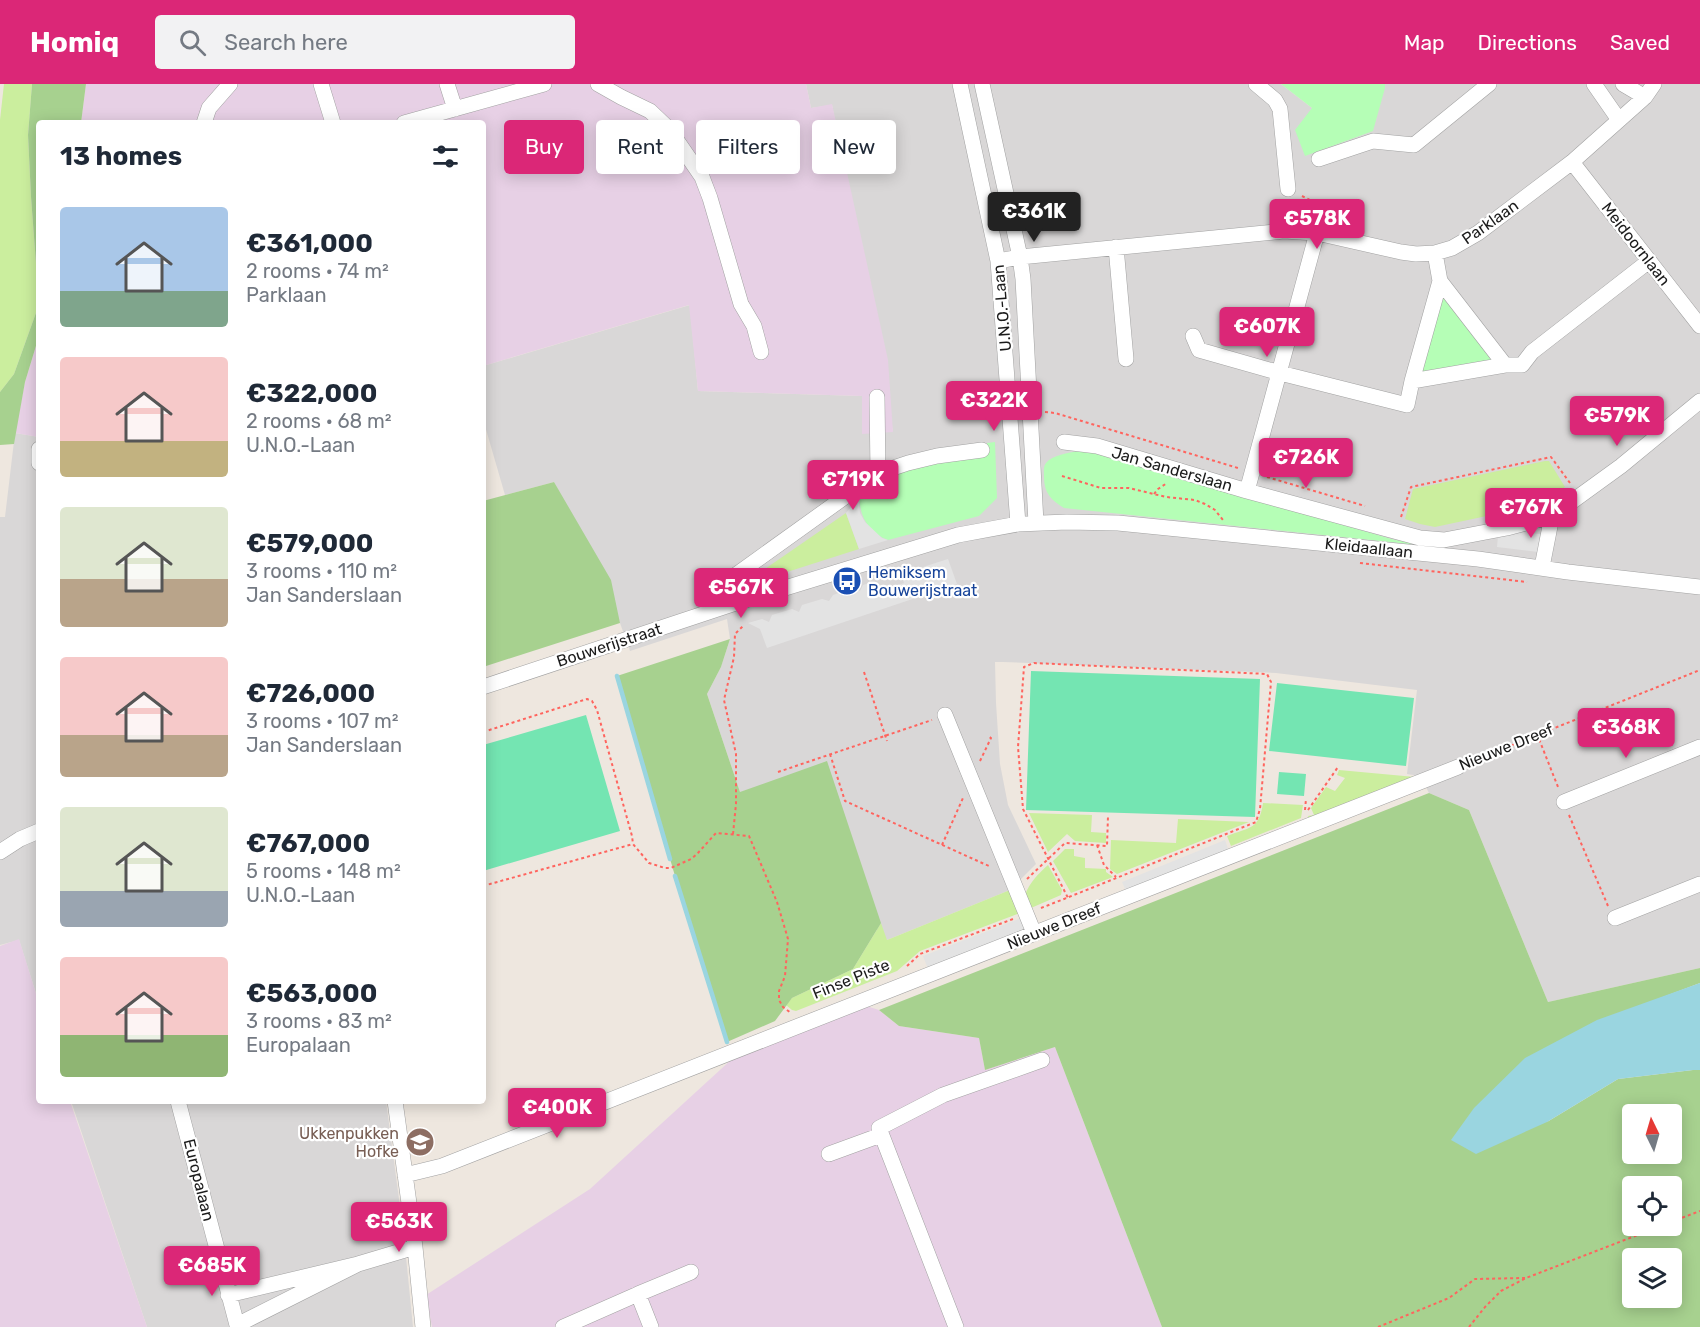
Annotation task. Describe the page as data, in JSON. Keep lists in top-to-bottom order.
{
  "streets": {
    "street": [
      "Parklaan",
      "Meidoornlaan",
      "U.N.O.-Laan",
      "Jan Sanderslaan",
      "Kleidaallaan",
      "Bouwerijstraat",
      "Nieuwe Dreef",
      "Europalaan"
    ],
    "path": ["Finse Piste"]
  },
  "crossings": [
    ["Parklaan", "Meidoornlaan"],
    ["Parklaan", "U.N.O.-Laan"],
    ["U.N.O.-Laan", "Kleidaallaan"],
    ["U.N.O.-Laan", "Bouwerijstraat"],
    ["Kleidaallaan", "Bouwerijstraat"]
  ],
  "places": {
    "bus stop": ["Hemiksem Bouwerijstraat"],
    "school or university": ["Ukkenpukken Hofke"]
  },
  "north": "top",
  "page": {
    "header": "Homiq",
    "search": "Search here",
    "nav": ["Map", "Directions", "Saved"],
    "chip": [
      "Buy",
      "Rent",
      "Filters",
      "New"
    ],
    "heading": "13 homes",
    "price": [
      "€361K",
      "€578K",
      "€607K",
      "€322K",
      "€579K",
      "€726K",
      "€719K",
      "€767K",
      "€567K",
      "€368K",
      "€400K",
      "€563K",
      "€685K"
    ],
    "list": [
      {
        "name": "€361,000",
        "note": "2 rooms · 74 m² · Parklaan"
      },
      {
        "name": "€322,000",
        "note": "2 rooms · 68 m² · U.N.O.-Laan"
      },
      {
        "name": "€579,000",
        "note": "3 rooms · 110 m² · Jan Sanderslaan"
      },
      {
        "name": "€726,000",
        "note": "3 rooms · 107 m² · Jan Sanderslaan"
      },
      {
        "name": "€767,000",
        "note": "5 rooms · 148 m² · U.N.O.-Laan"
      },
      {
        "name": "€563,000",
        "note": "3 rooms · 83 m² · Europalaan"
      }
    ]
  }
}
